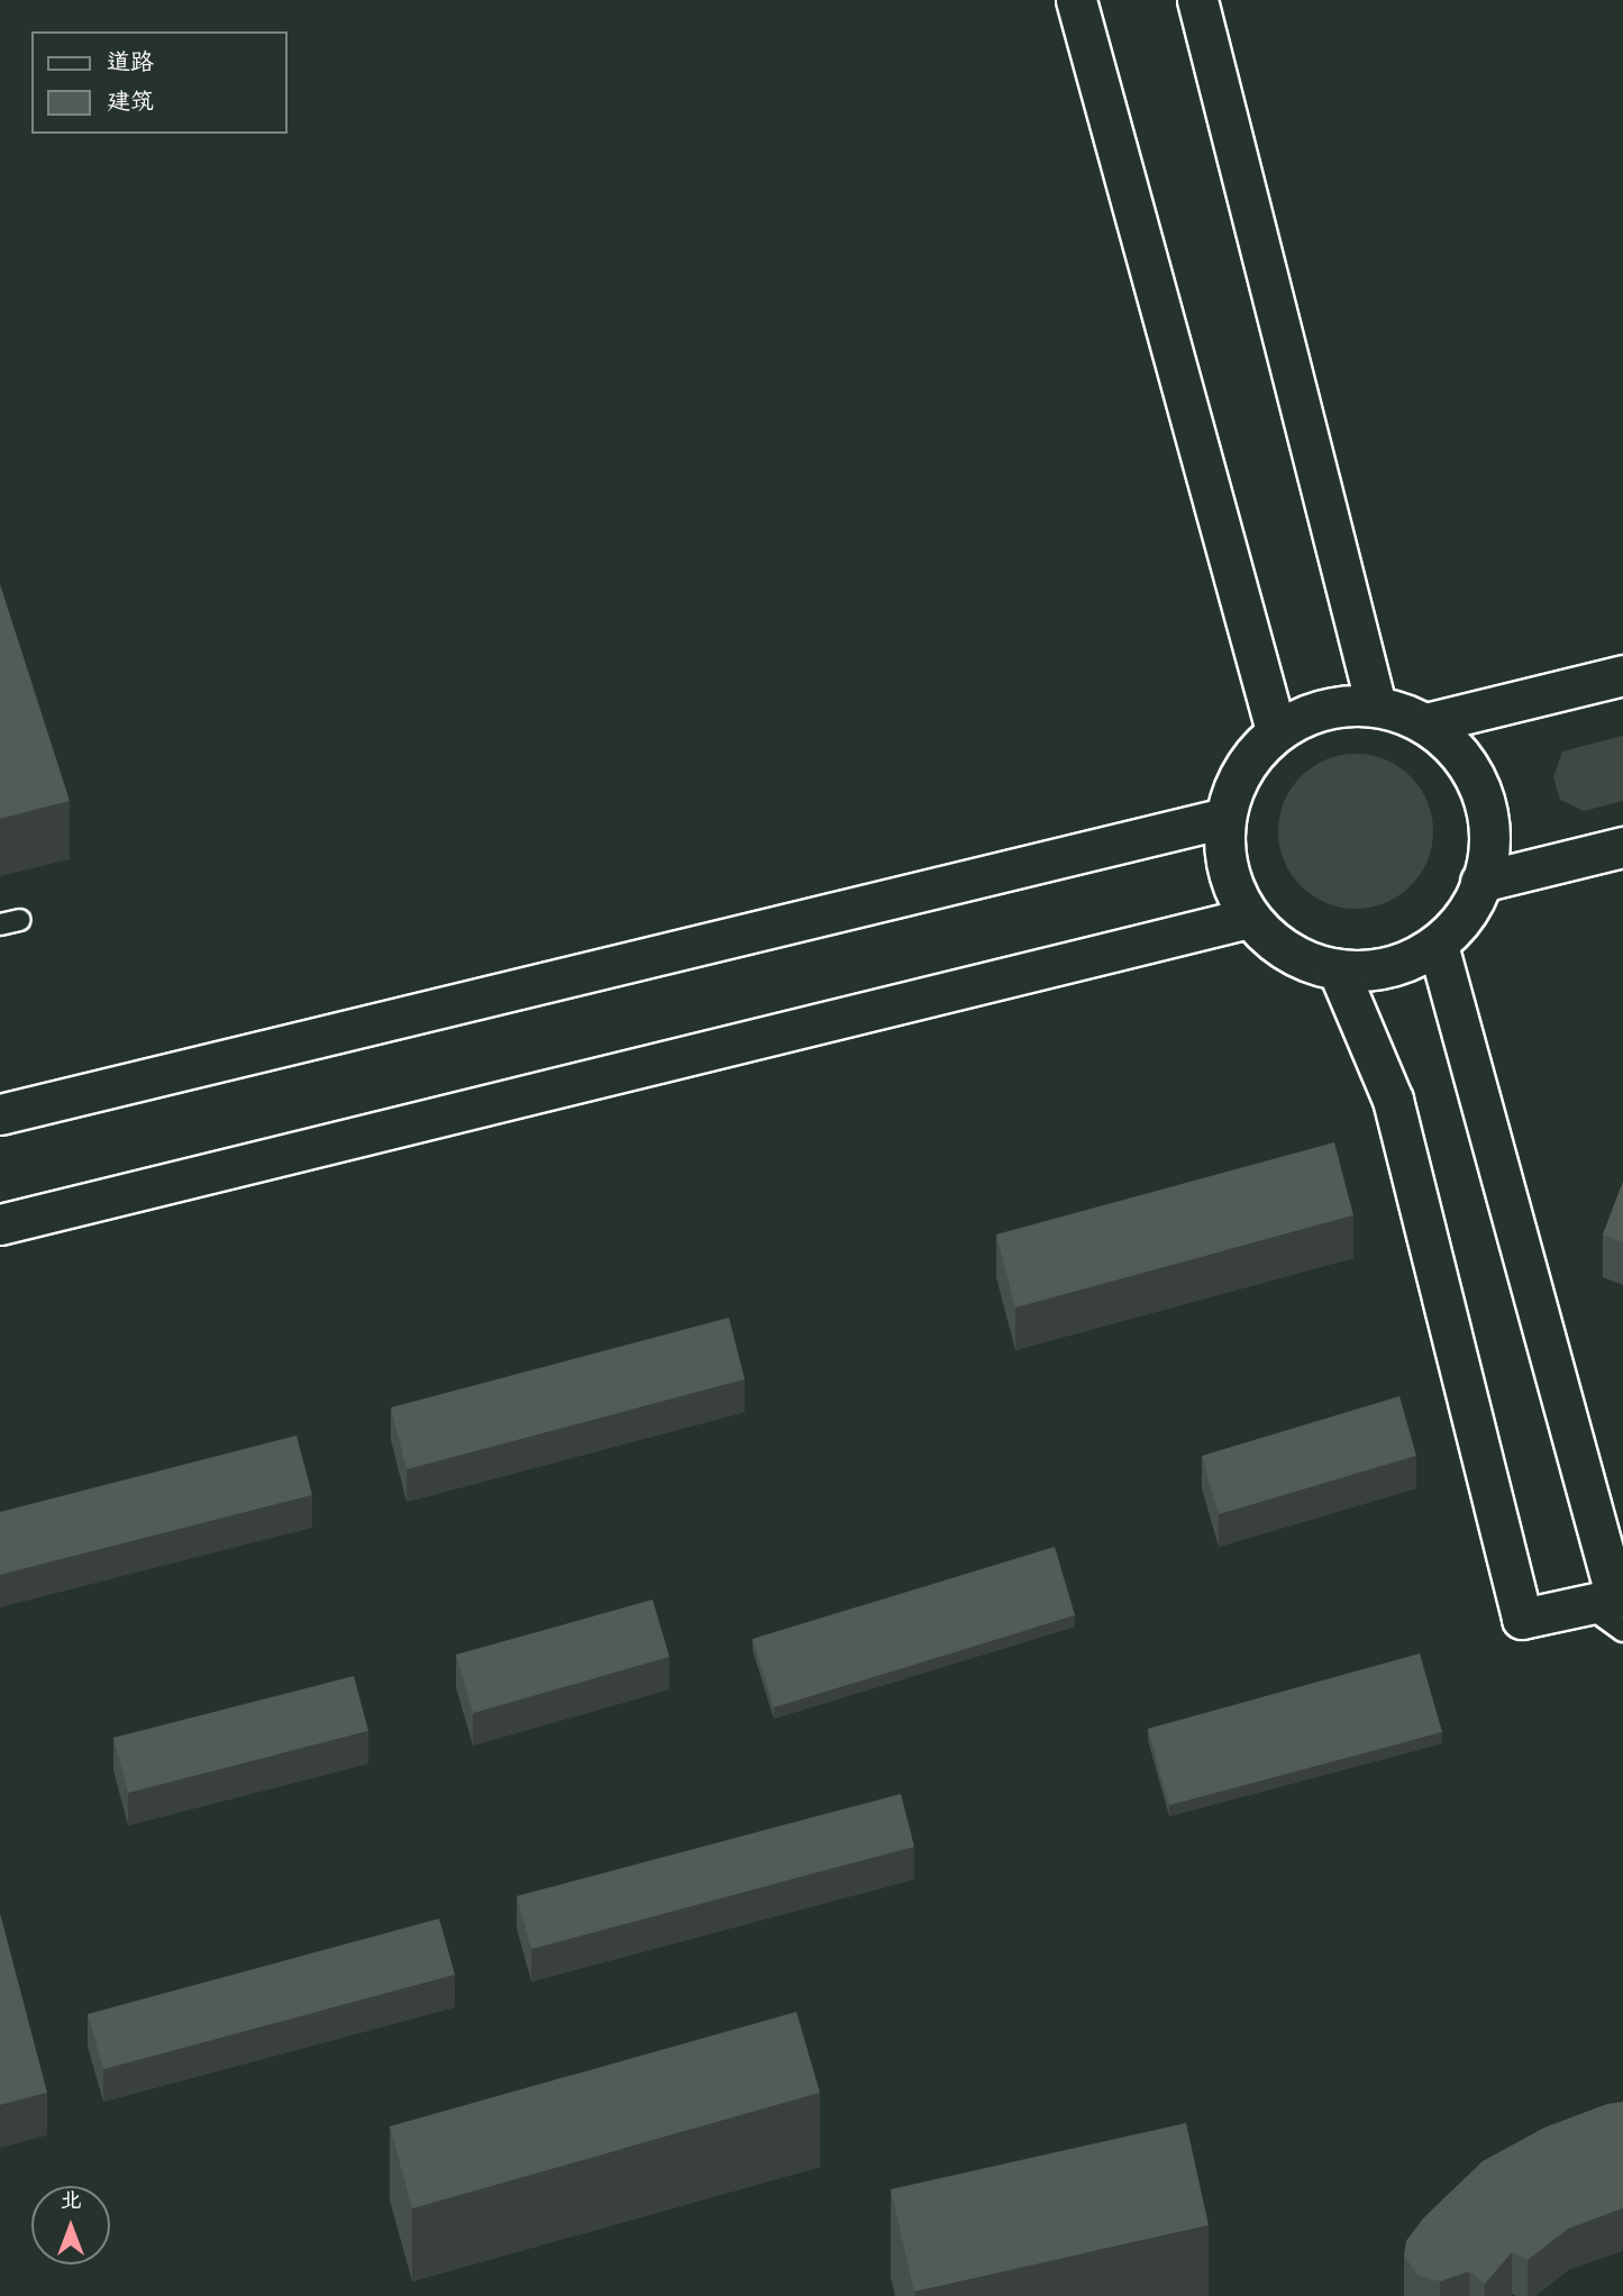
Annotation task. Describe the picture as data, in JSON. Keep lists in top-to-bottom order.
{
  "legend": ["道路", "建筑"],
  "north": "top"
}
